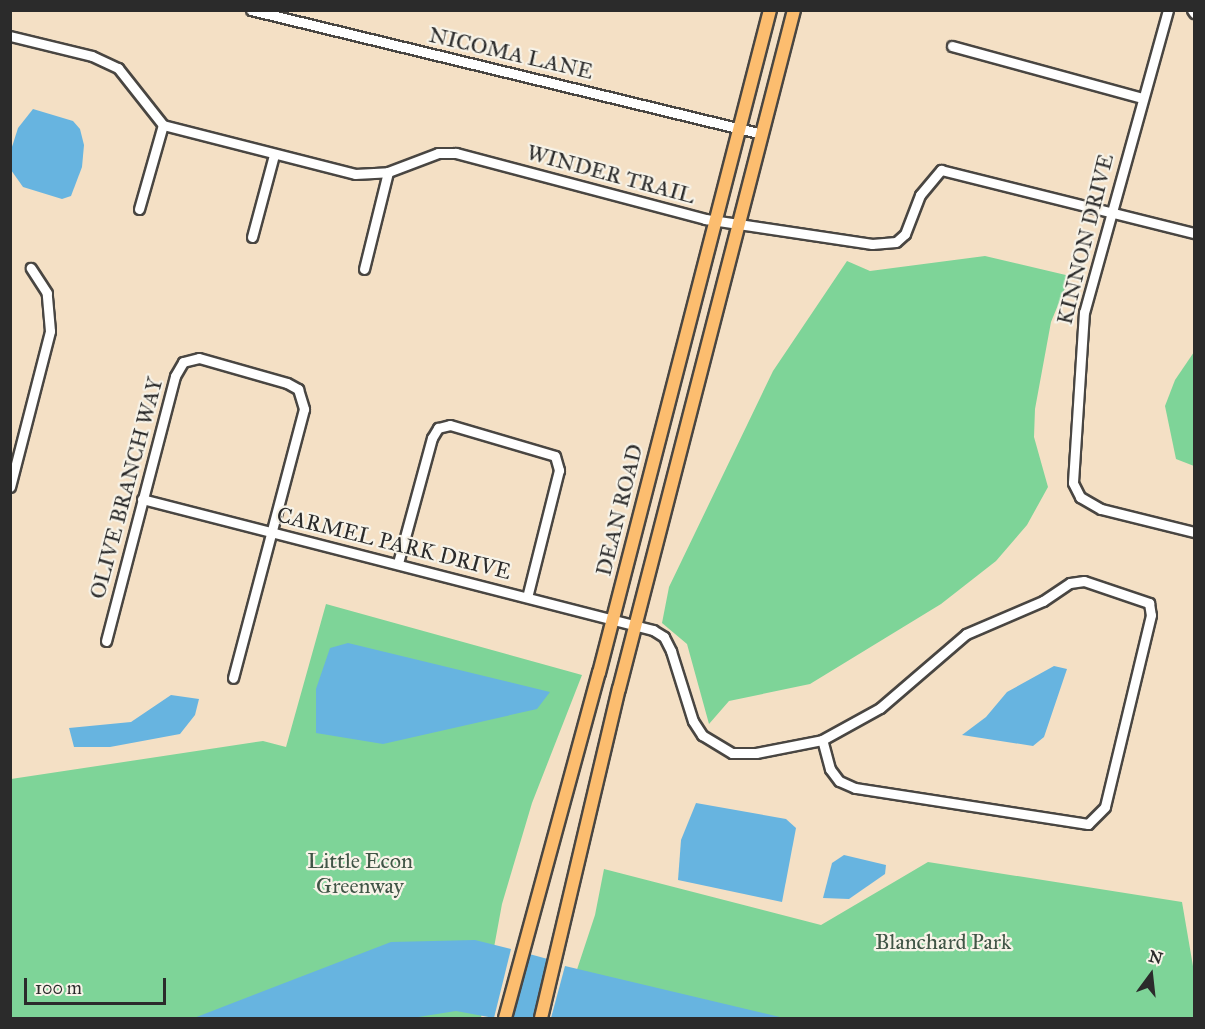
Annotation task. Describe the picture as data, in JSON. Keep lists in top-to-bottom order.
{
  "streets": {
    "main road": ["DEAN ROAD"],
    "street": [
      "NICOMA LANE",
      "WINDER TRAIL",
      "KINNON DRIVE",
      "OLIVE BRANCH WAY",
      "CARMEL PARK DRIVE"
    ]
  },
  "crossings": [
    ["NICOMA LANE", "DEAN ROAD"],
    ["WINDER TRAIL", "KINNON DRIVE"],
    ["WINDER TRAIL", "DEAN ROAD"],
    ["OLIVE BRANCH WAY", "CARMEL PARK DRIVE"],
    ["DEAN ROAD", "CARMEL PARK DRIVE"]
  ],
  "parks": ["Little Econ Greenway", "Blanchard Park"],
  "scale_bar": "100 m",
  "north": "top"
}
